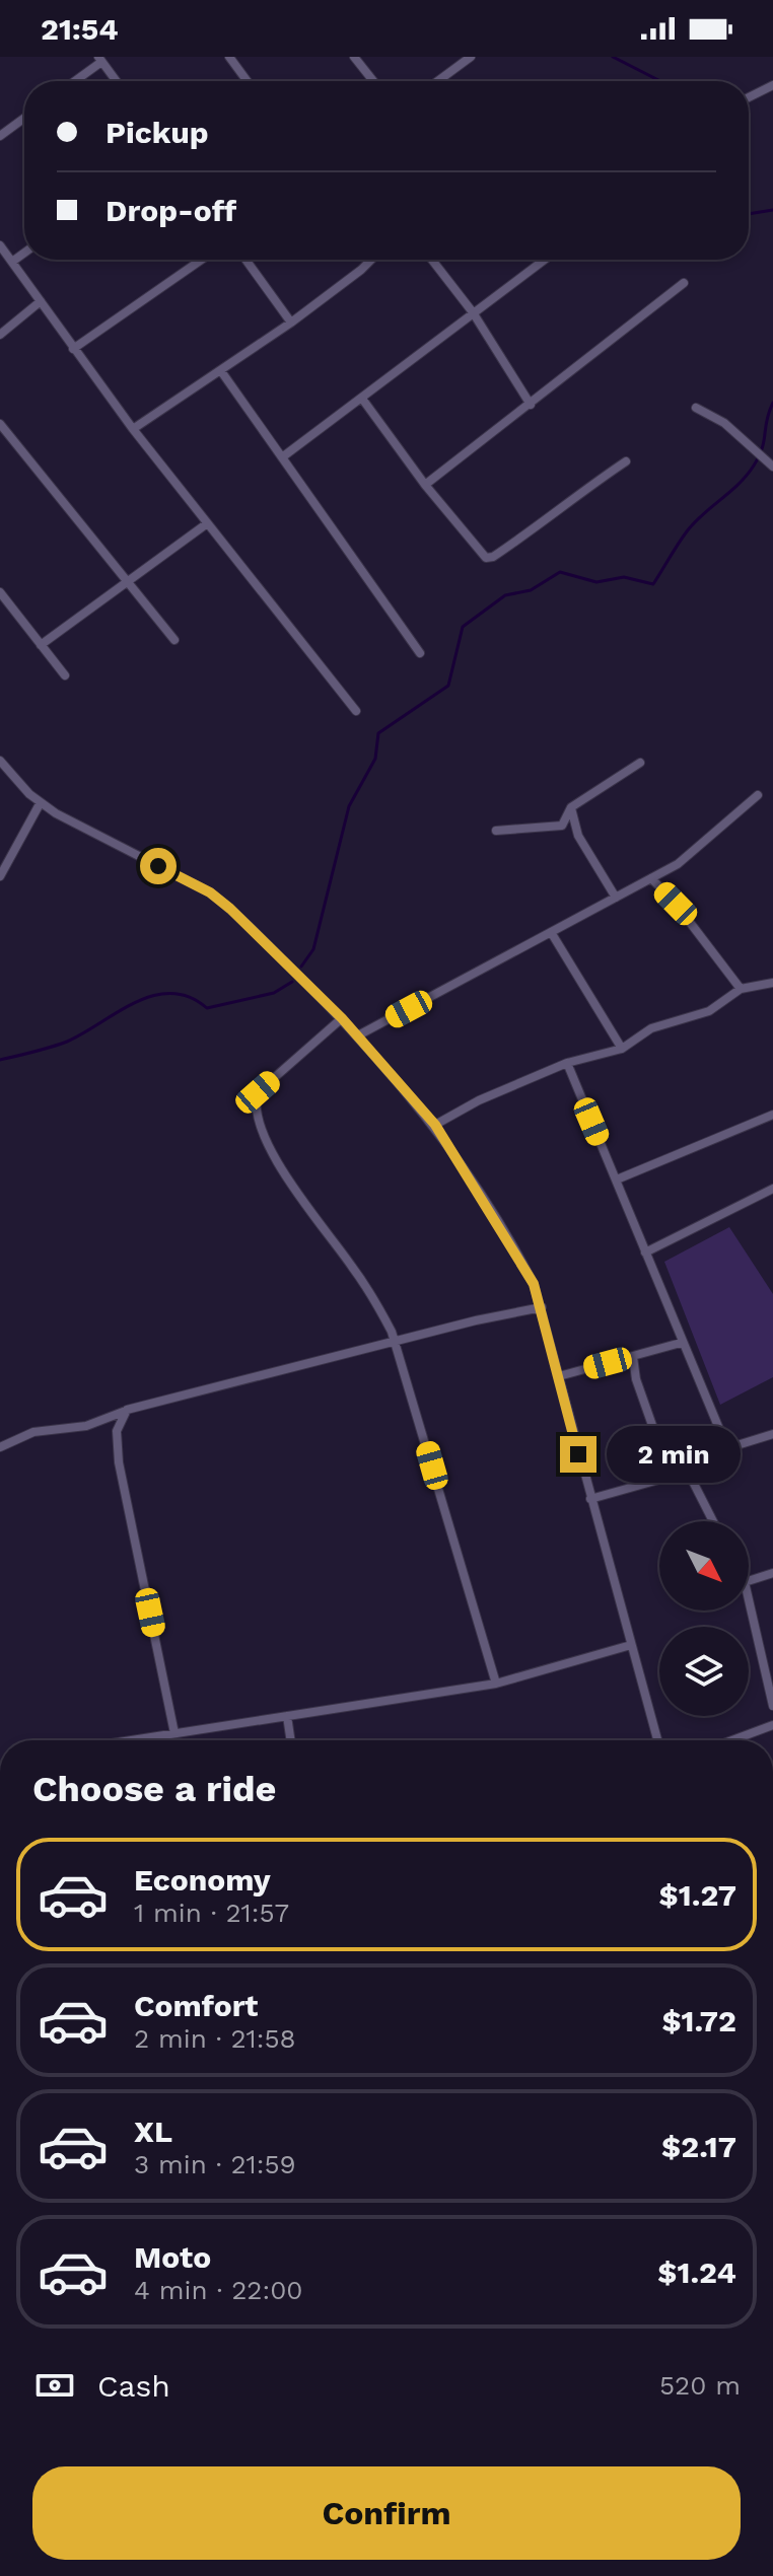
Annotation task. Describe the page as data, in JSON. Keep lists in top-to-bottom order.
{
  "north": "bottom right",
  "page": {
    "status": "21:54",
    "banner": ["Pickup", "Drop-off"],
    "bubble": "2 min",
    "heading": "Choose a ride",
    "list": [
      {
        "name": "Economy",
        "note": "1 min · 21:57",
        "value": "$1.27"
      },
      {
        "name": "Comfort",
        "note": "2 min · 21:58",
        "value": "$1.72"
      },
      {
        "name": "XL",
        "note": "3 min · 21:59",
        "value": "$2.17"
      },
      {
        "name": "Moto",
        "note": "4 min · 22:00",
        "value": "$1.24"
      }
    ],
    "pay": ["Cash", "520 m"],
    "buttons": "Confirm"
  }
}
